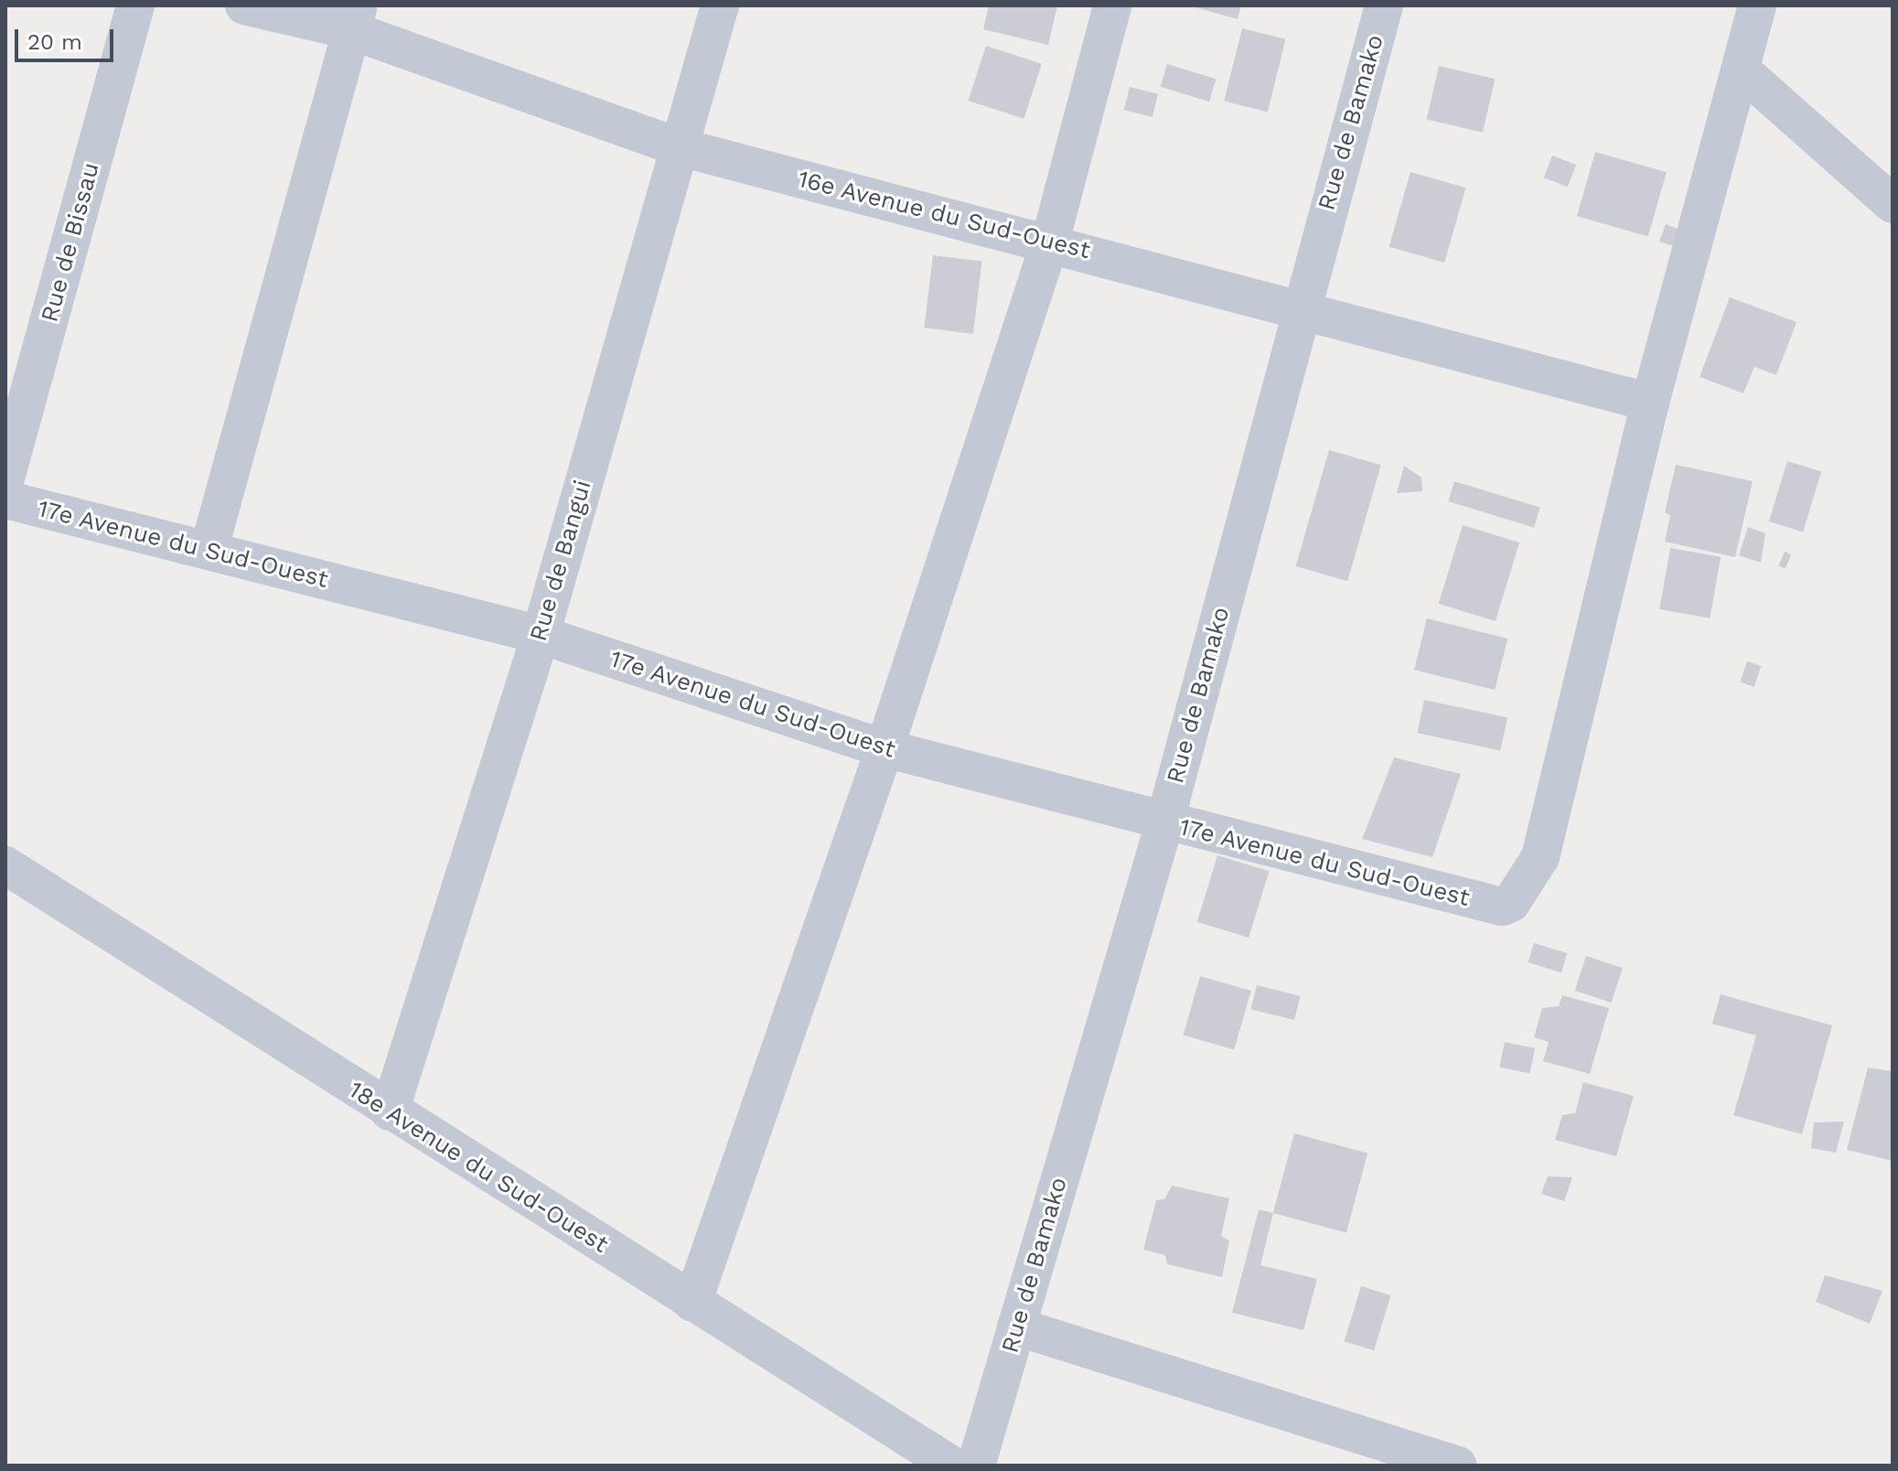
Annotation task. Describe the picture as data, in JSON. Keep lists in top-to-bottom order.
{
  "streets": {
    "street": [
      "Rue de Bamako",
      "16e Avenue du Sud-Ouest",
      "Rue de Bissau",
      "17e Avenue du Sud-Ouest",
      "Rue de Bangui",
      "18e Avenue du Sud-Ouest"
    ]
  },
  "crossings": [
    ["Rue de Bamako", "16e Avenue du Sud-Ouest"],
    ["Rue de Bamako", "17e Avenue du Sud-Ouest"],
    ["16e Avenue du Sud-Ouest", "17e Avenue du Sud-Ouest"],
    ["16e Avenue du Sud-Ouest", "Rue de Bangui"],
    ["17e Avenue du Sud-Ouest", "Rue de Bangui"],
    ["Rue de Bangui", "18e Avenue du Sud-Ouest"]
  ],
  "scale_bar": "20 m"
}
